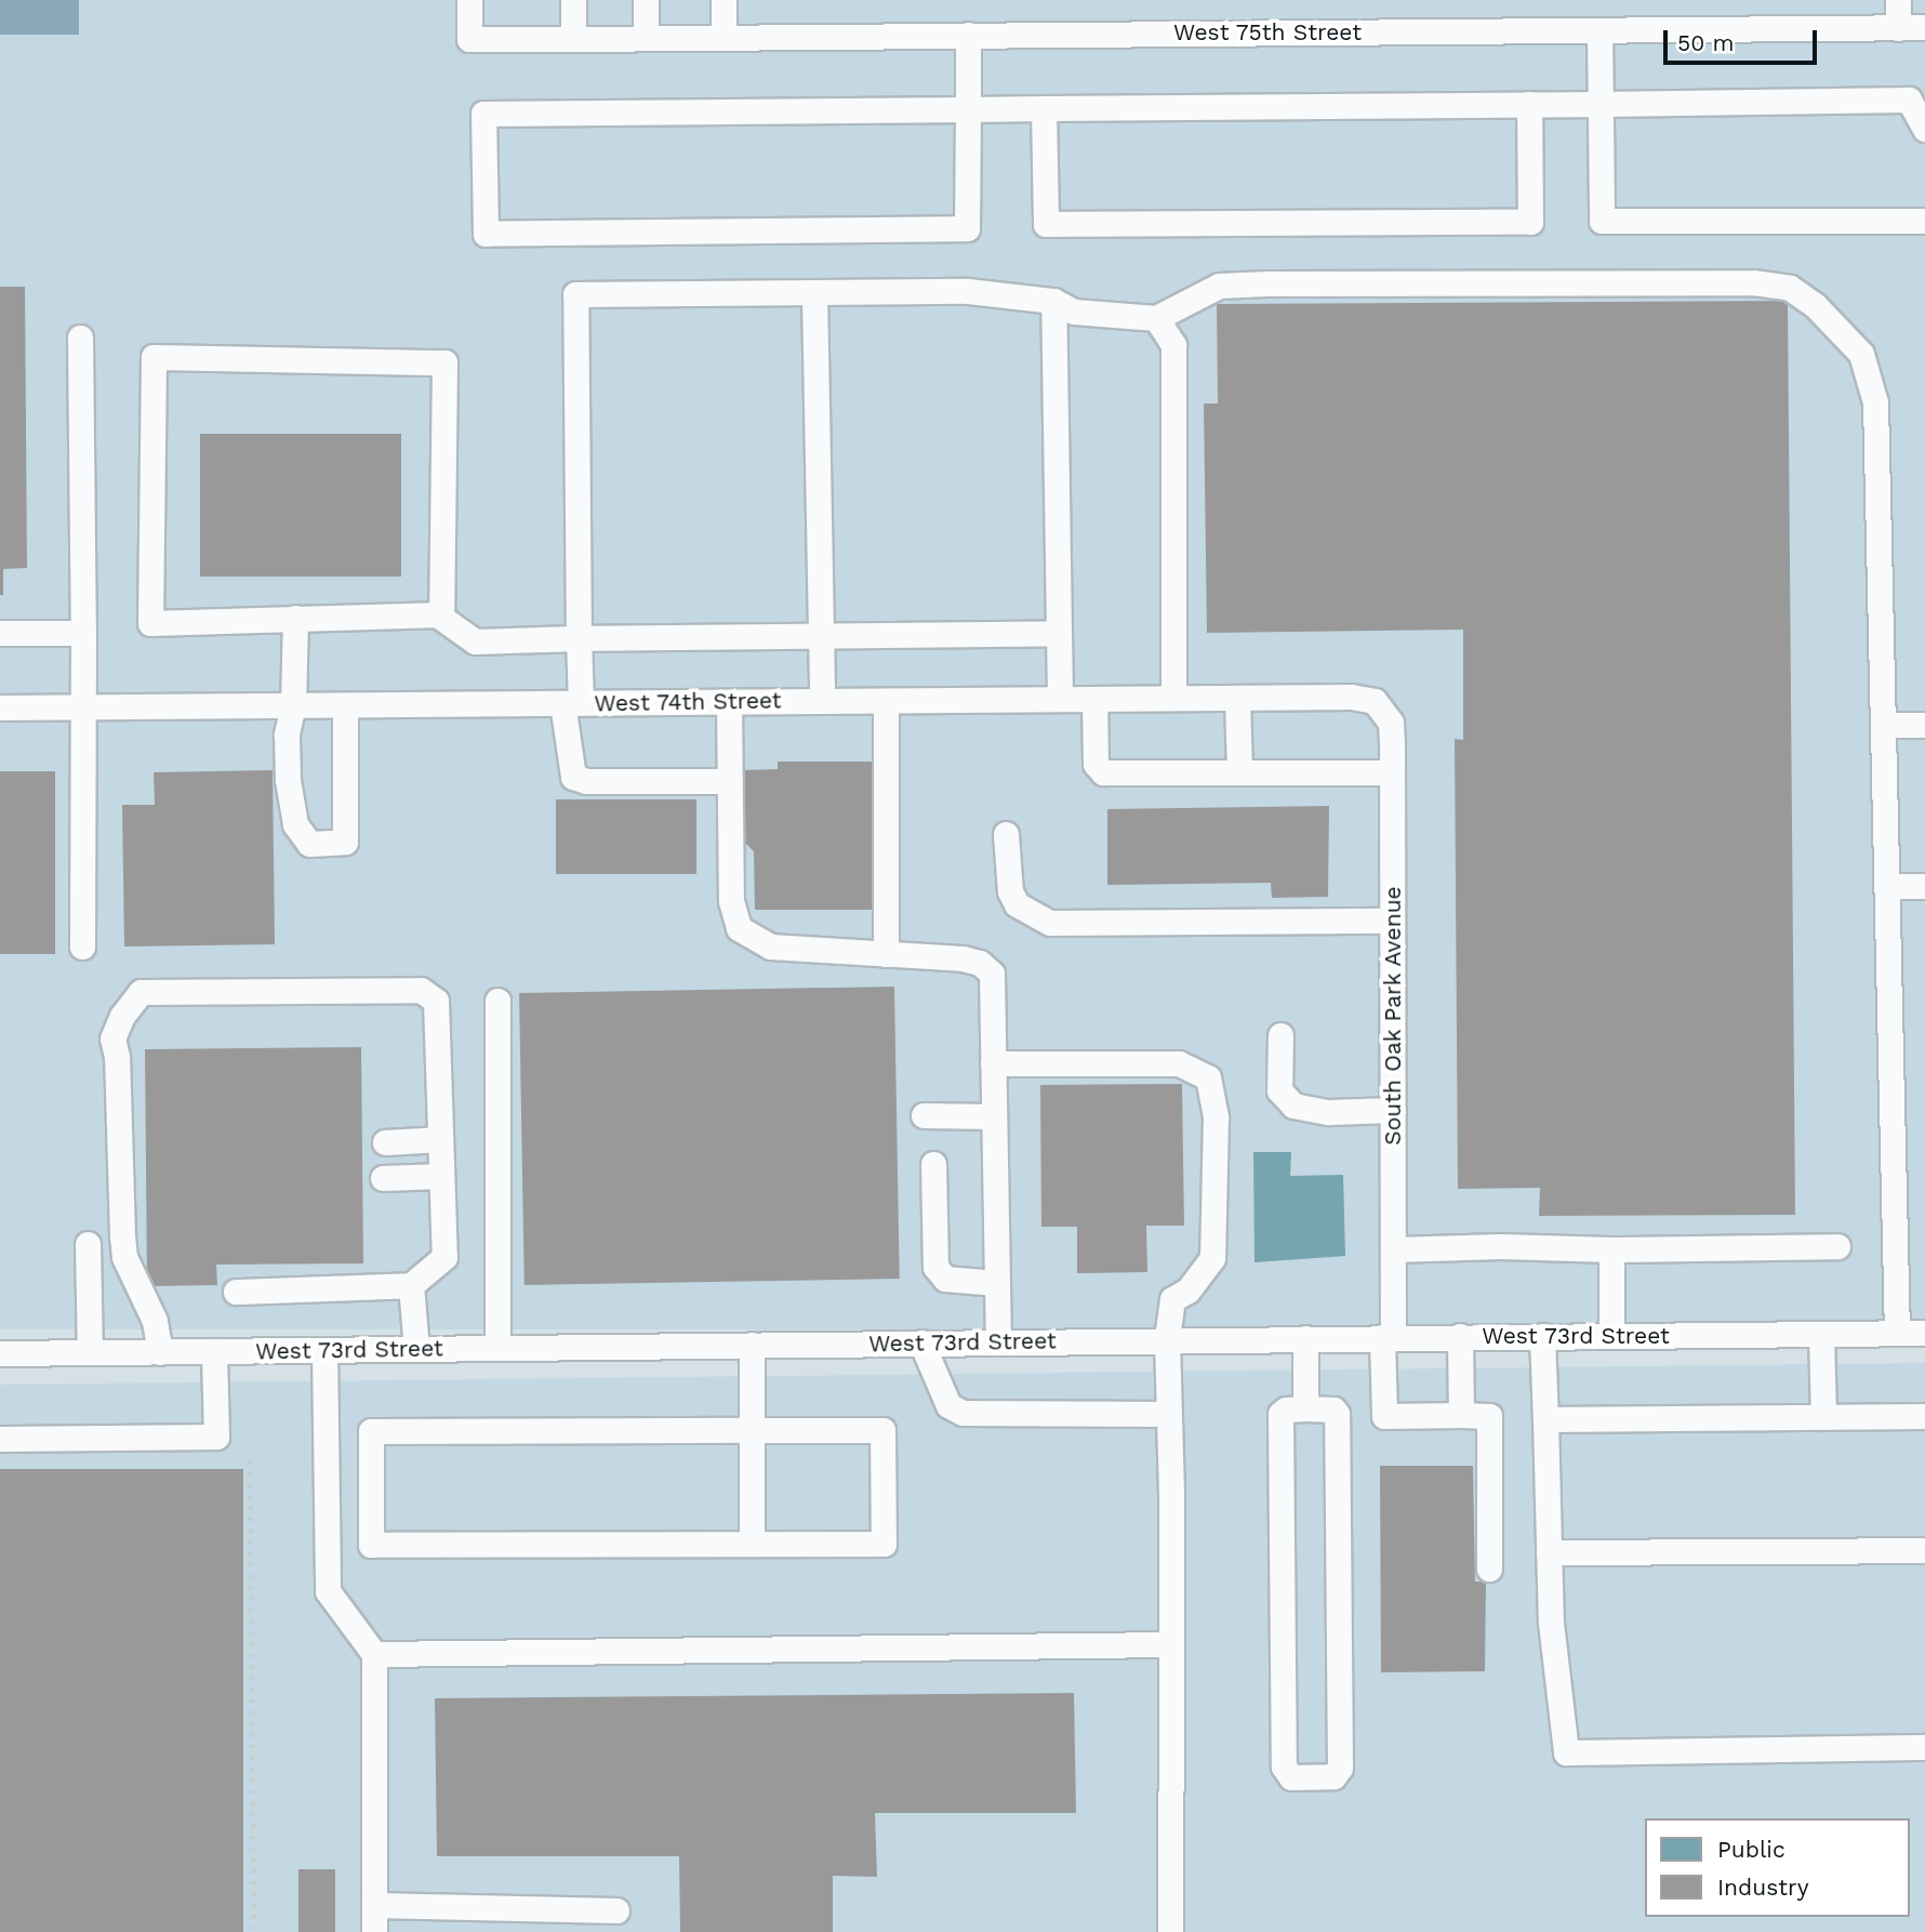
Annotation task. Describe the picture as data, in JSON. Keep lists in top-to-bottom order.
{
  "streets": {
    "street": [
      "West 75th Street",
      "West 74th Street",
      "South Oak Park Avenue",
      "West 73rd Street"
    ]
  },
  "crossings": [
    ["West 74th Street", "South Oak Park Avenue"],
    ["South Oak Park Avenue", "West 73rd Street"]
  ],
  "legend": ["Public", "Industry"],
  "scale_bar": "50 m"
}
